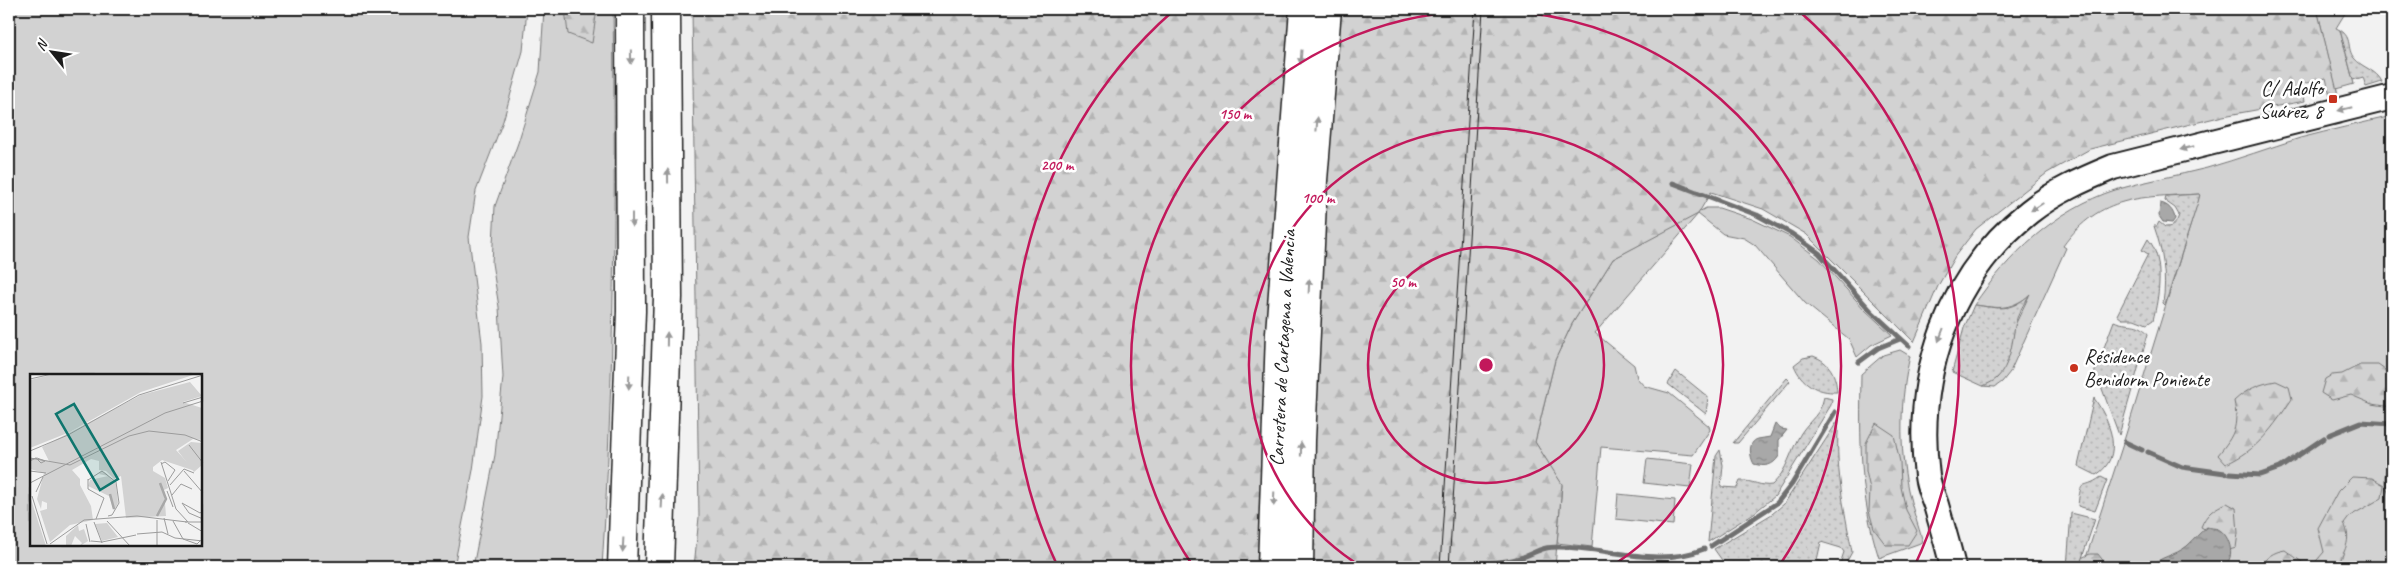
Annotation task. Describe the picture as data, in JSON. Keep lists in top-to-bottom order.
{
  "streets": {
    "highway": ["Carretera de Cartagena a Valencia"]
  },
  "places": {
    "transit": ["C/ Adolfo Suárez, 8"],
    "other": ["Résidence Benidorm Poniente"]
  },
  "north": "top left",
  "rings": [
    "150 m",
    "200 m",
    "100 m",
    "50 m"
  ]
}
